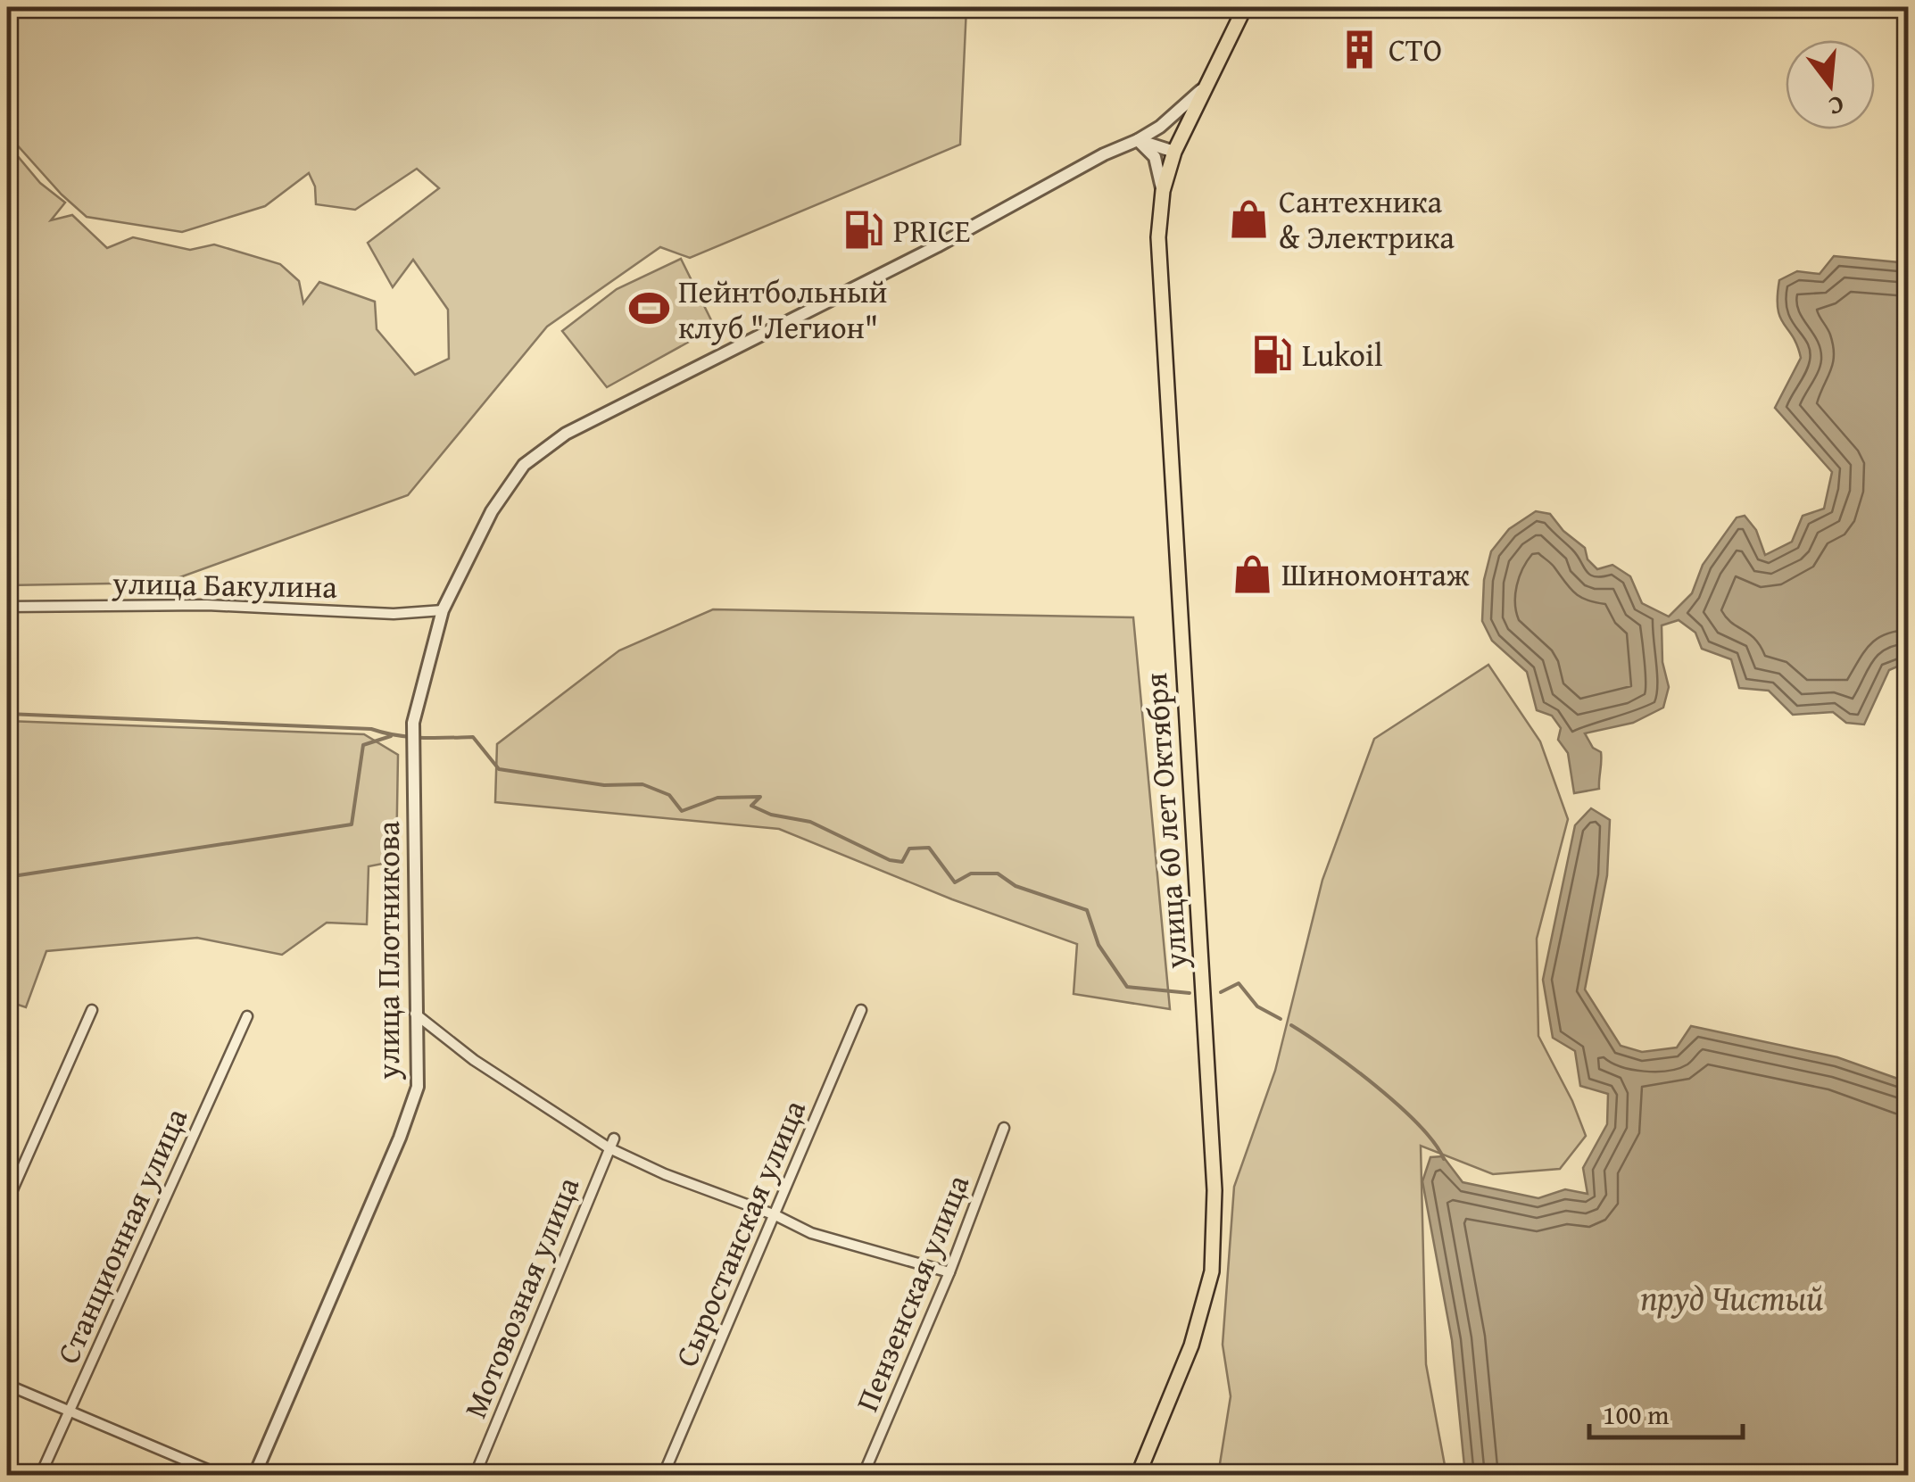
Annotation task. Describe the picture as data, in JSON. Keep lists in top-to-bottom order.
{
  "streets": {
    "main road": ["улица 60 лет Октября"],
    "street": [
      "улица Бакулина",
      "улица Плотникова",
      "Сыростанская улица",
      "Станционная улица",
      "Пензенская улица",
      "Мотовозная улица"
    ]
  },
  "crossings": [
    ["улица Бакулина", "улица Плотникова"]
  ],
  "water": ["пруд Чистый"],
  "places": {
    "building": ["СТО"],
    "shop": ["Сантехника & Электрика", "Шиномонтаж"],
    "fuel station": ["PRICE", "Lukoil"],
    "sports": ["Пейнтбольный клуб \"Легион\""]
  },
  "scale_bar": "100 m",
  "north": "bottom"
}
